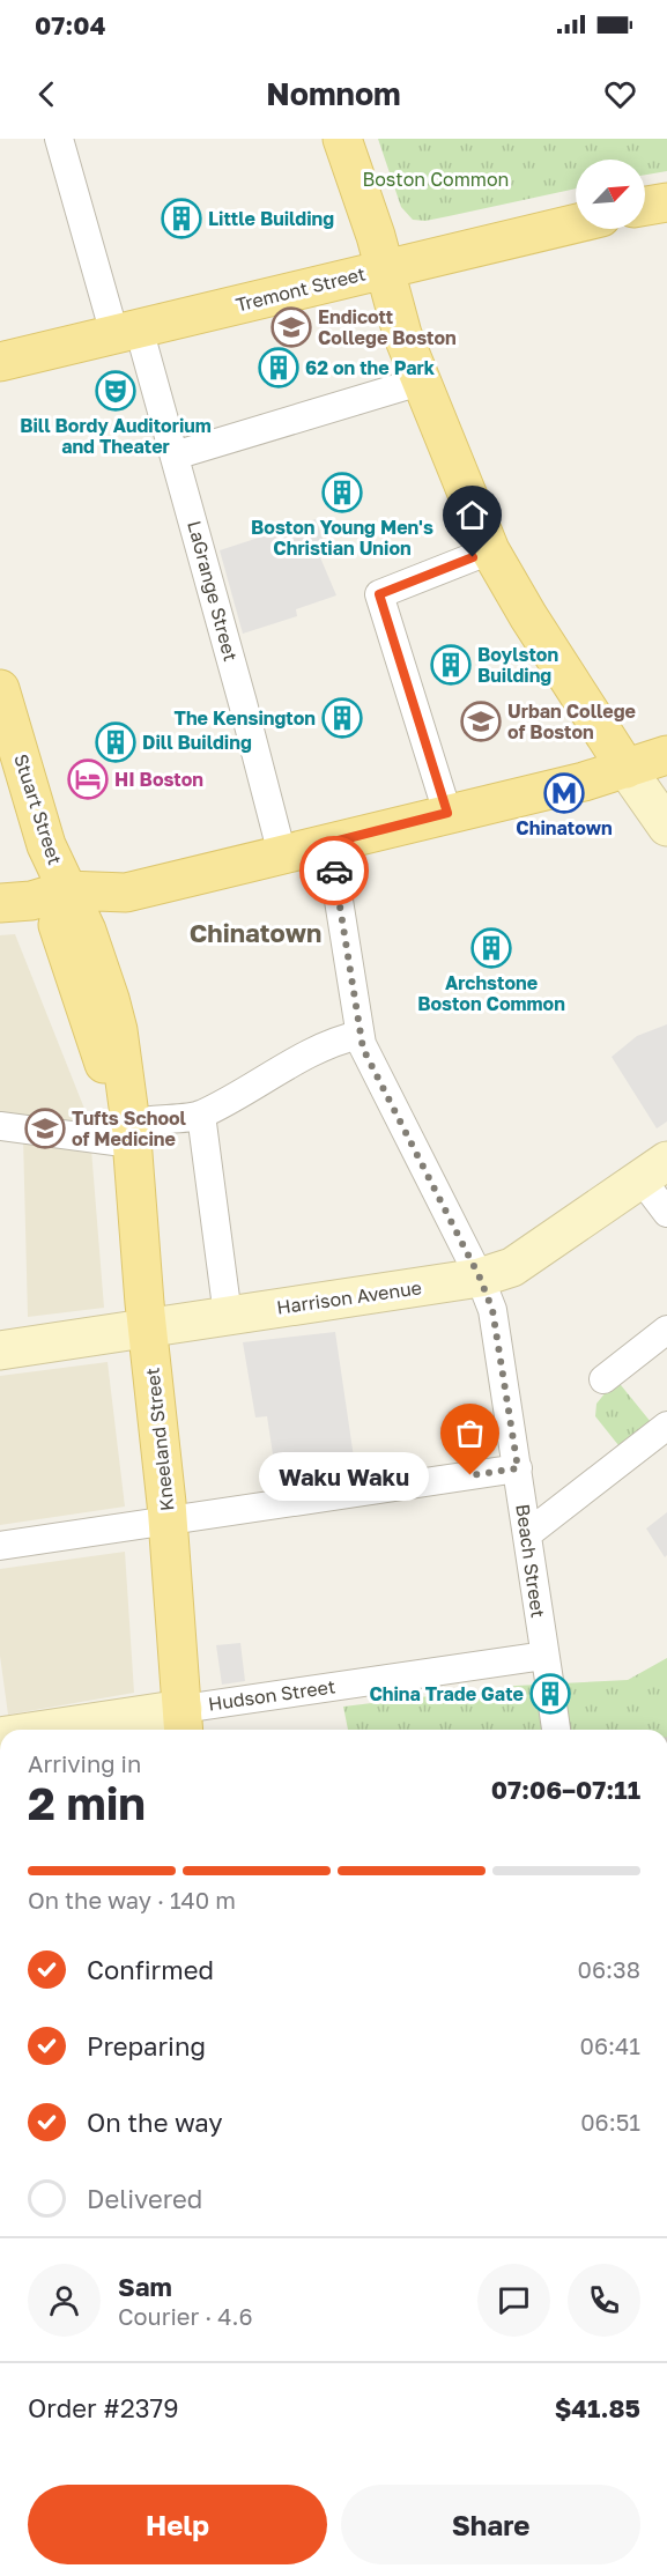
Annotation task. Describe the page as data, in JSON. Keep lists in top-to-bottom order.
{
  "streets": {
    "main road": [
      "Tremont Street",
      "Stuart Street",
      "Harrison Avenue",
      "Kneeland Street",
      "Hudson Street"
    ],
    "street": ["LaGrange Street", "Beach Street"]
  },
  "crossings": [
    ["Tremont Street", "LaGrange Street"],
    ["Stuart Street", "Kneeland Street"],
    ["Harrison Avenue", "Kneeland Street"],
    ["Harrison Avenue", "Beach Street"],
    ["Kneeland Street", "Hudson Street"],
    ["Beach Street", "Hudson Street"]
  ],
  "districts": ["Chinatown"],
  "parks": ["Boston Common"],
  "places": {
    "building": [
      "Little Building",
      "62 on the Park",
      "Boston Young Men's Christian Union",
      "Boylston Building",
      "The Kensington",
      "Dill Building",
      "Archstone Boston Common",
      "China Trade Gate"
    ],
    "school or university": ["Endicott College Boston", "Urban College of Boston", "Tufts School of Medicine"],
    "theatre": ["Bill Bordy Auditorium and Theater"],
    "hotel": ["HI Boston"],
    "metro station": ["Chinatown"],
    "other": ["Waku Waku"]
  },
  "north": "top right",
  "page": {
    "status": "07:04",
    "header": "Nomnom",
    "bubble": "Waku Waku",
    "heading": ["2 min", "Arriving in", "07:06–07:11"],
    "panel": [
      "Sam",
      "Courier · 4.6",
      "Order #2379",
      "$41.85"
    ],
    "bar": "On the way · 140 m",
    "list": [
      ["Confirmed", "06:38"],
      ["Preparing", "06:41"],
      ["On the way", "06:51"],
      "Delivered"
    ],
    "buttons": ["Help", "Share"]
  }
}
